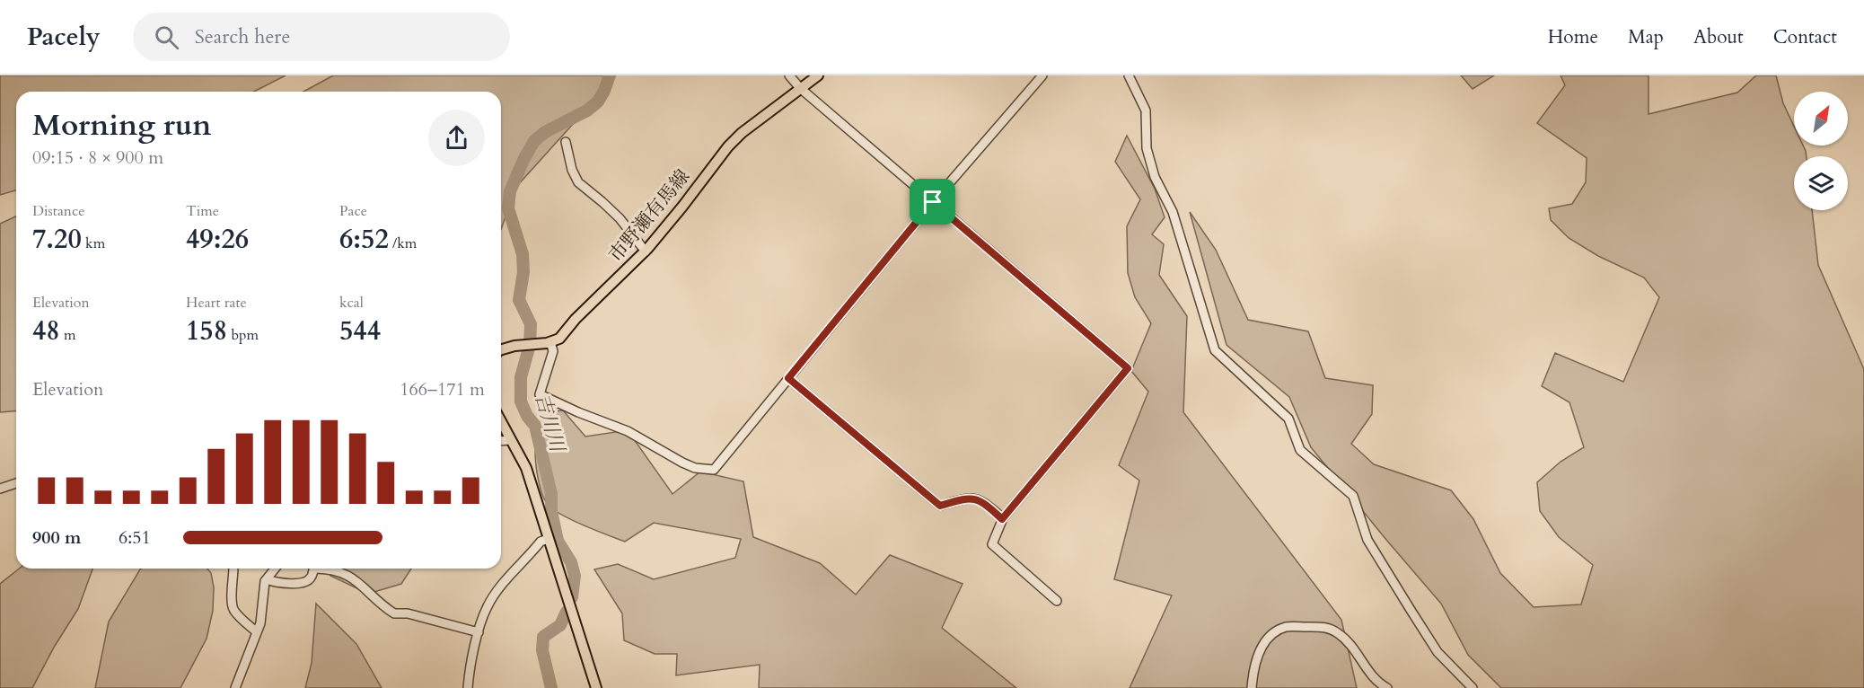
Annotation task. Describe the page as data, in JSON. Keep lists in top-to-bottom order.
{
  "streets": {
    "main road": ["市野瀬有馬線"]
  },
  "water": ["吉川川"],
  "north": "top right",
  "page": {
    "header": "Pacely",
    "search": "Search here",
    "nav": [
      "Home",
      "Map",
      "About",
      "Contact"
    ],
    "heading": ["Morning run", "09:15 · 8 × 900 m"],
    "stats": [
      ["Distance", "7.20 km"],
      ["Time", "49:26"],
      ["Pace", "6:52 /km"],
      ["Elevation", "48 m"],
      ["Heart rate", "158 bpm"],
      ["kcal", "544"]
    ],
    "chart": ["Elevation", "166–171 m"],
    "list": [
      {
        "name": "900 m",
        "note": "6:51"
      }
    ]
  }
}
